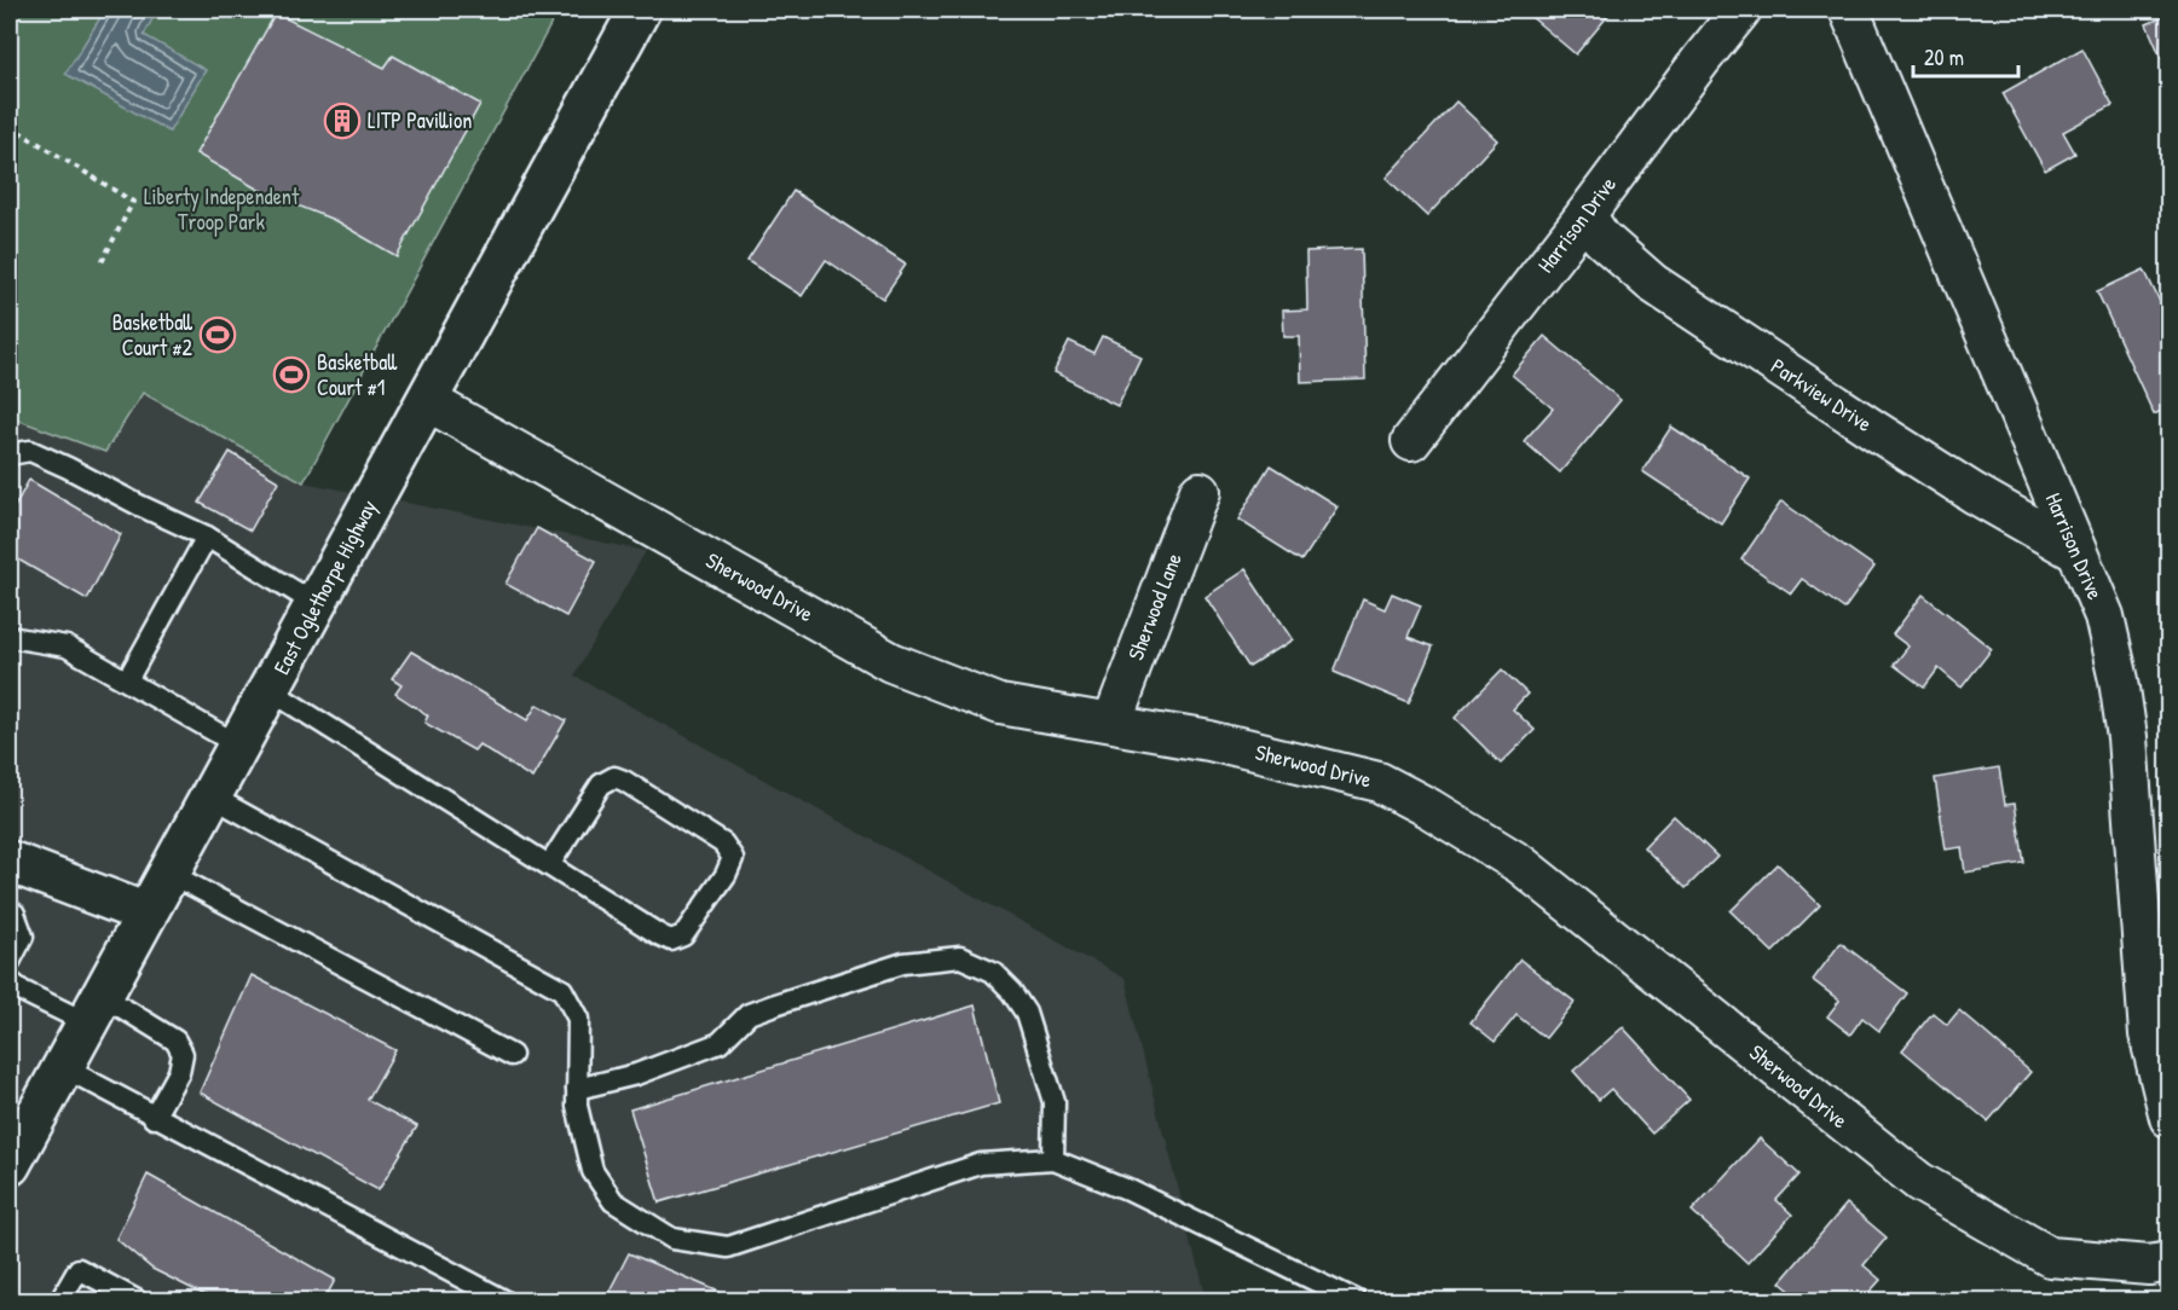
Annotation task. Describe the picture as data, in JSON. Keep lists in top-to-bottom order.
{
  "streets": {
    "main road": ["East Oglethorpe Highway"],
    "street": [
      "Harrison Drive",
      "Parkview Drive",
      "Sherwood Drive",
      "Sherwood Lane"
    ]
  },
  "crossings": [
    ["Harrison Drive", "Parkview Drive"],
    ["East Oglethorpe Highway", "Sherwood Drive"],
    ["Sherwood Drive", "Sherwood Lane"]
  ],
  "parks": ["Liberty Independent Troop Park"],
  "places": {
    "building": ["LITP Pavillion"],
    "sports": ["Basketball Court #2", "Basketball Court #1"]
  },
  "scale_bar": "20 m"
}
